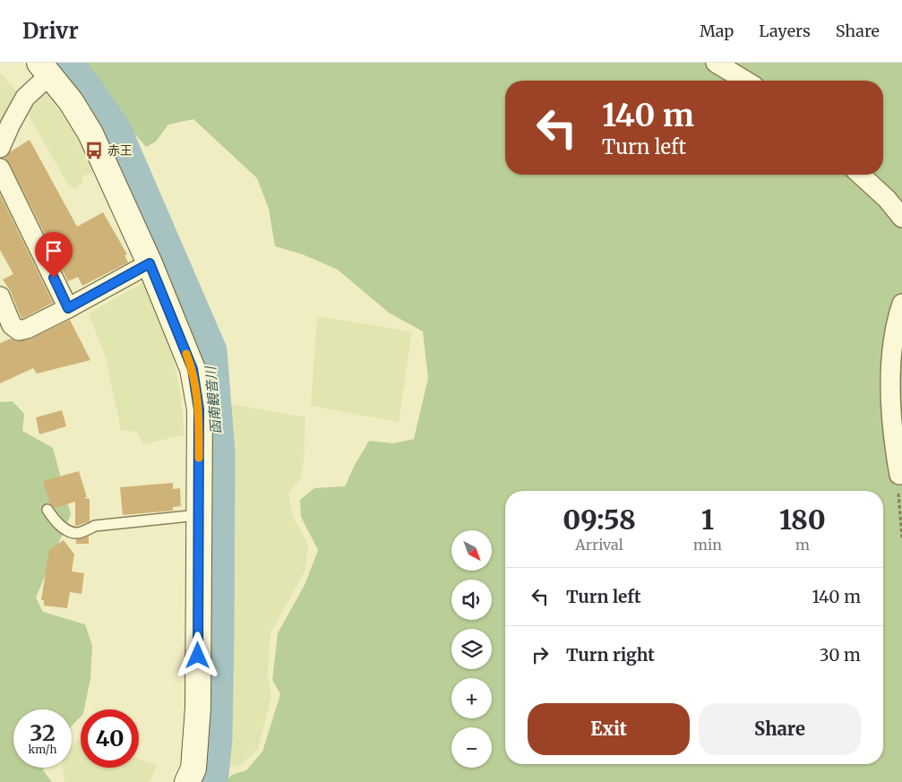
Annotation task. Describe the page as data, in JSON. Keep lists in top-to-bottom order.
{
  "water": ["函南観音川"],
  "places": {
    "bus stop": ["赤王"]
  },
  "north": "bottom right",
  "page": {
    "header": "Drivr",
    "nav": ["Map", "Layers", "Share"],
    "turn": ["140 m", "Turn left"],
    "eta": [
      "09:58",
      "Arrival",
      "1",
      "min",
      "180",
      "m"
    ],
    "map_buttons": ["+", "−"],
    "list": [
      {
        "name": "Turn left",
        "value": "140 m"
      },
      {
        "name": "Turn right",
        "value": "30 m"
      }
    ],
    "buttons": ["Exit", "Share"],
    "speed": "32 km/h",
    "limit": "40"
  }
}
